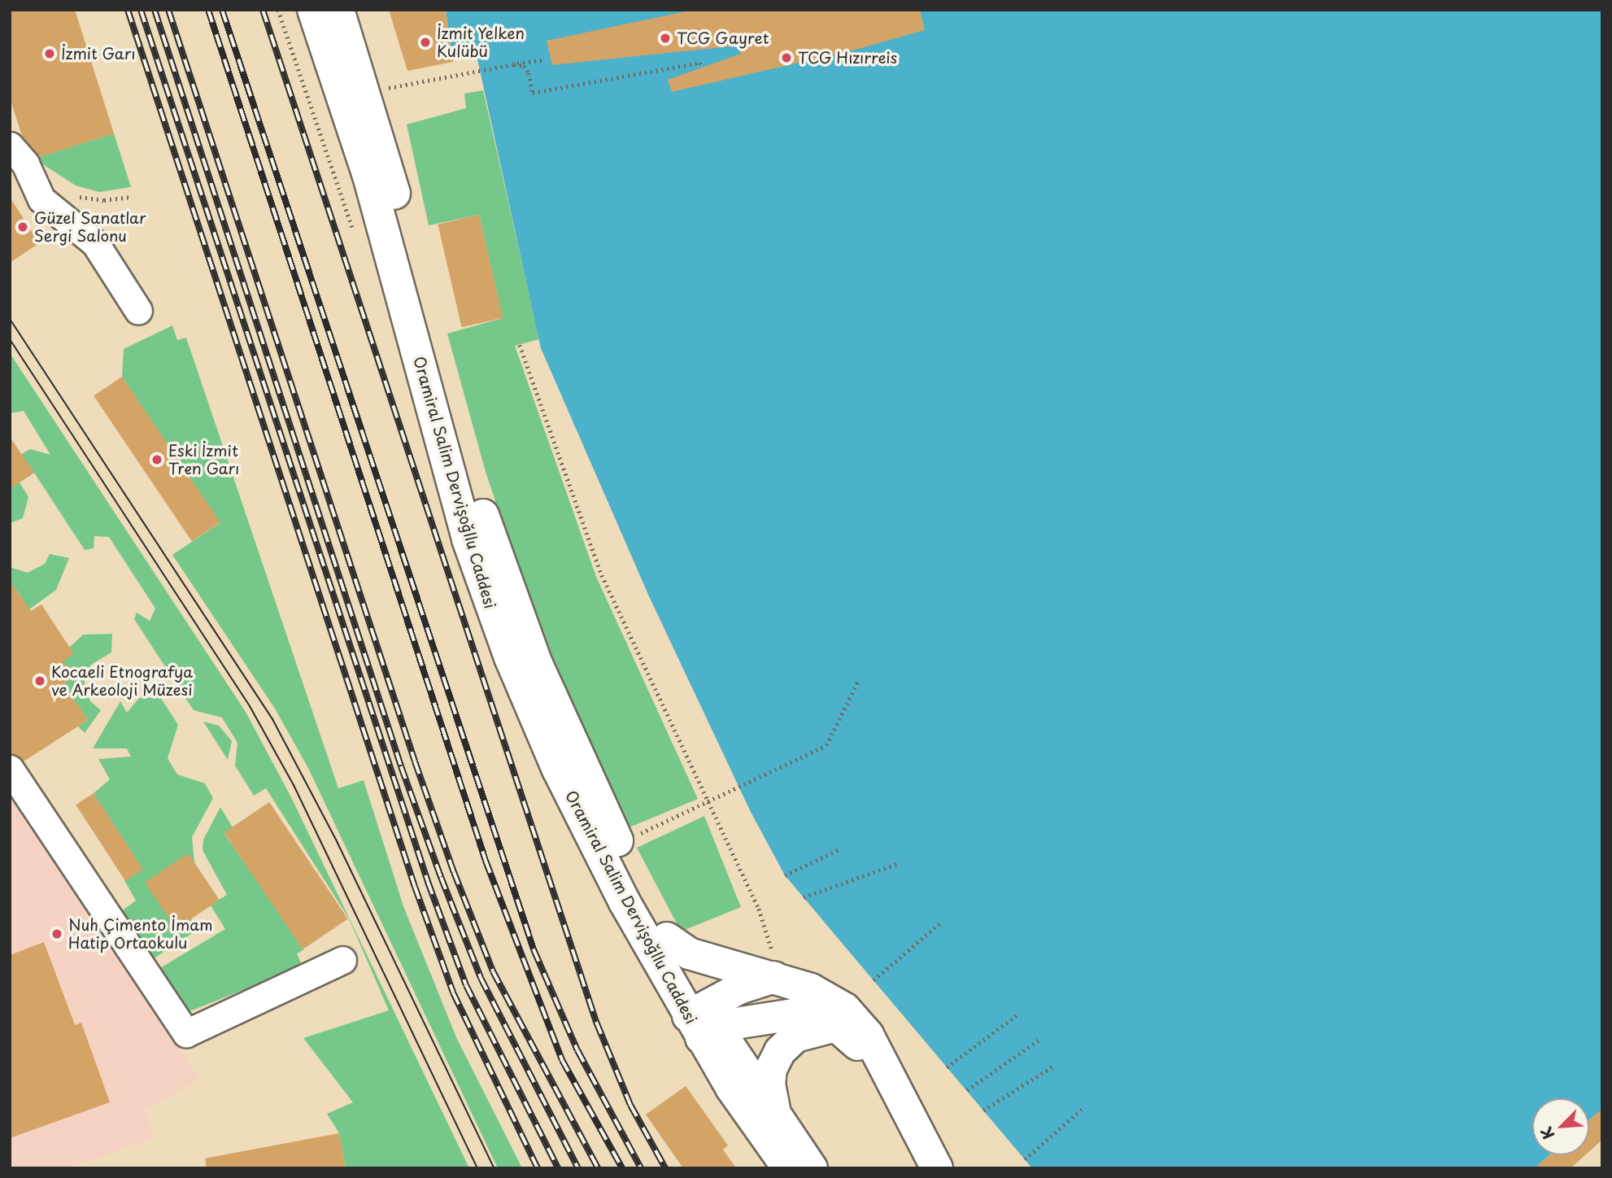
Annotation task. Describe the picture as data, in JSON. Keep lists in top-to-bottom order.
{
  "streets": {
    "main road": ["Oramiral Salim Dervişoğllu Caddesi"]
  },
  "places": [
    "TCG Gayret",
    "İzmit Yelken Kulübü",
    "İzmit Garı",
    "TCG Hızırreis",
    "Güzel Sanatlar Sergi Salonu",
    "Eski İzmit Tren Garı",
    "Kocaeli Etnografya ve Arkeoloji Müzesi",
    "Nuh Çimento İmam Hatip Ortaokulu"
  ],
  "north": "bottom left"
}
